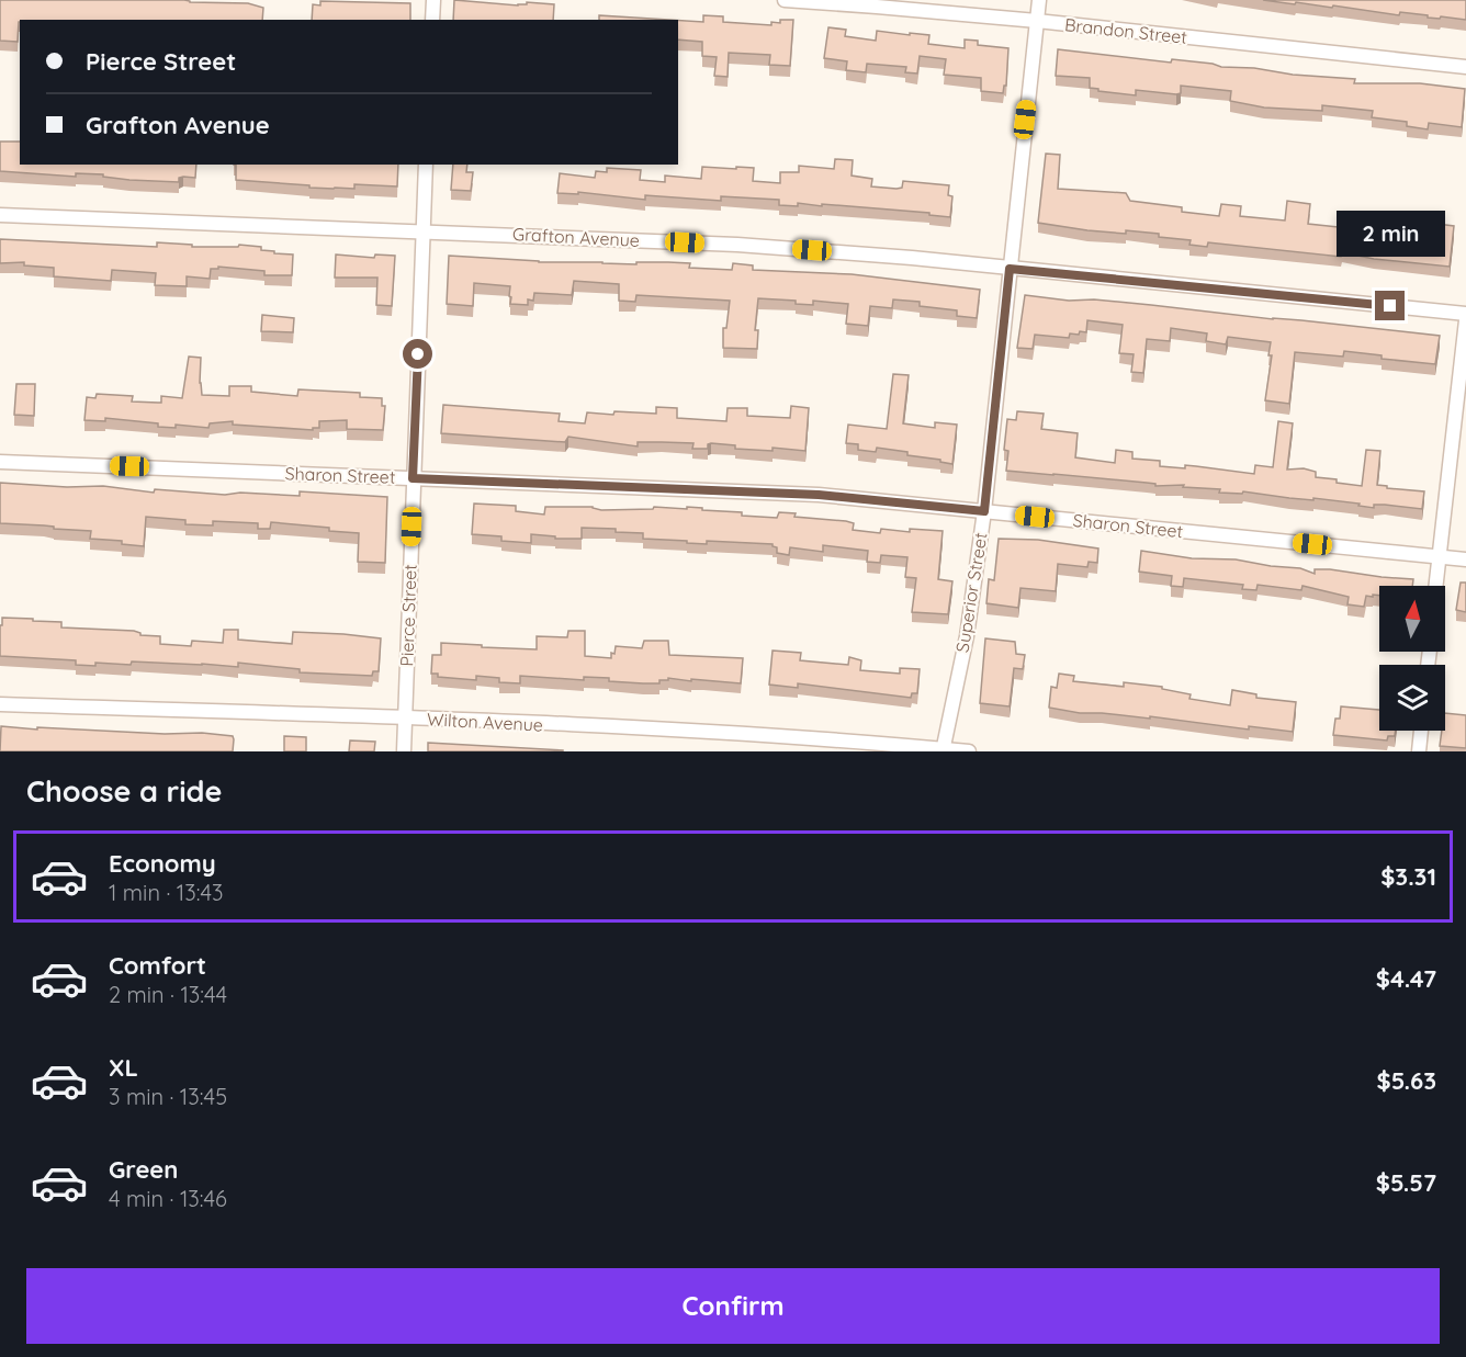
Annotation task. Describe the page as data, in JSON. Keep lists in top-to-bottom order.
{
  "streets": {
    "street": [
      "Brandon Street",
      "Grafton Avenue",
      "Sharon Street",
      "Superior Street",
      "Pierce Street",
      "Wilton Avenue"
    ]
  },
  "crossings": [
    ["Brandon Street", "Superior Street"],
    ["Grafton Avenue", "Superior Street"],
    ["Grafton Avenue", "Pierce Street"],
    ["Sharon Street", "Superior Street"],
    ["Sharon Street", "Pierce Street"],
    ["Superior Street", "Wilton Avenue"],
    ["Pierce Street", "Wilton Avenue"]
  ],
  "north": "top",
  "page": {
    "banner": ["Pierce Street", "Grafton Avenue"],
    "bubble": "2 min",
    "heading": "Choose a ride",
    "list": [
      {
        "name": "Economy",
        "note": "1 min · 13:43",
        "value": "$3.31"
      },
      {
        "name": "Comfort",
        "note": "2 min · 13:44",
        "value": "$4.47"
      },
      {
        "name": "XL",
        "note": "3 min · 13:45",
        "value": "$5.63"
      },
      {
        "name": "Green",
        "note": "4 min · 13:46",
        "value": "$5.57"
      }
    ],
    "buttons": "Confirm"
  }
}
